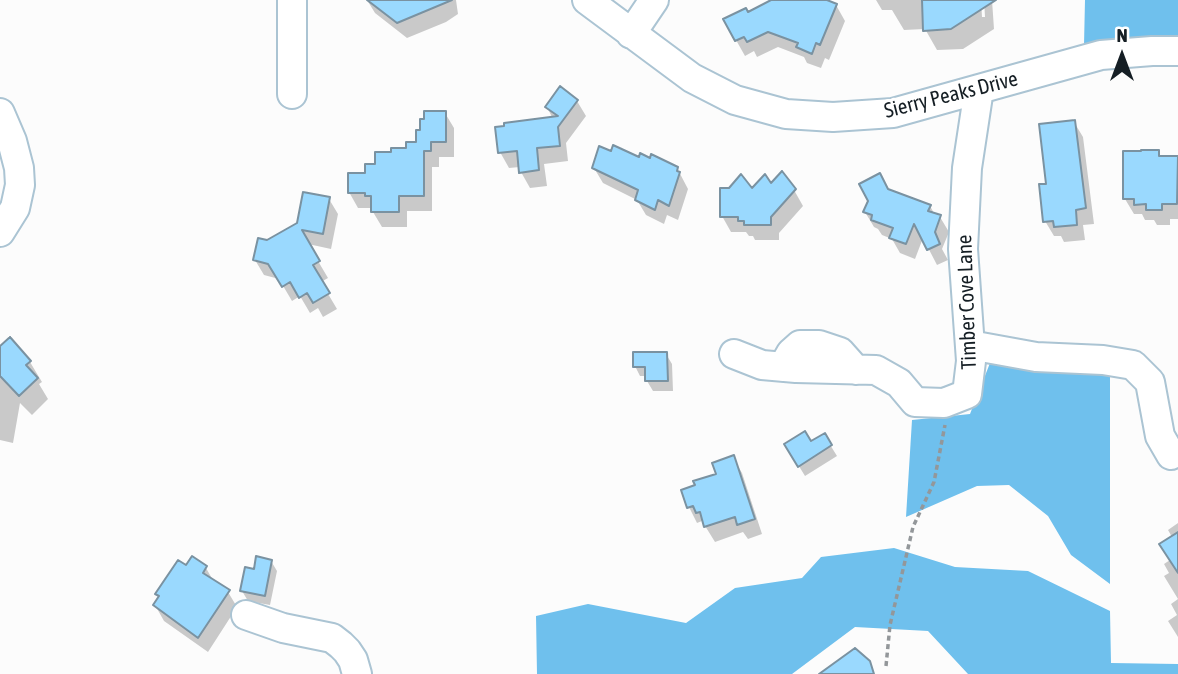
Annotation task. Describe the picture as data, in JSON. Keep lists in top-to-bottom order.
{
  "streets": {
    "street": ["Sierry Peaks Drive", "Timber Cove Lane"]
  },
  "crossings": [
    ["Sierry Peaks Drive", "Timber Cove Lane"]
  ],
  "north": "top"
}
